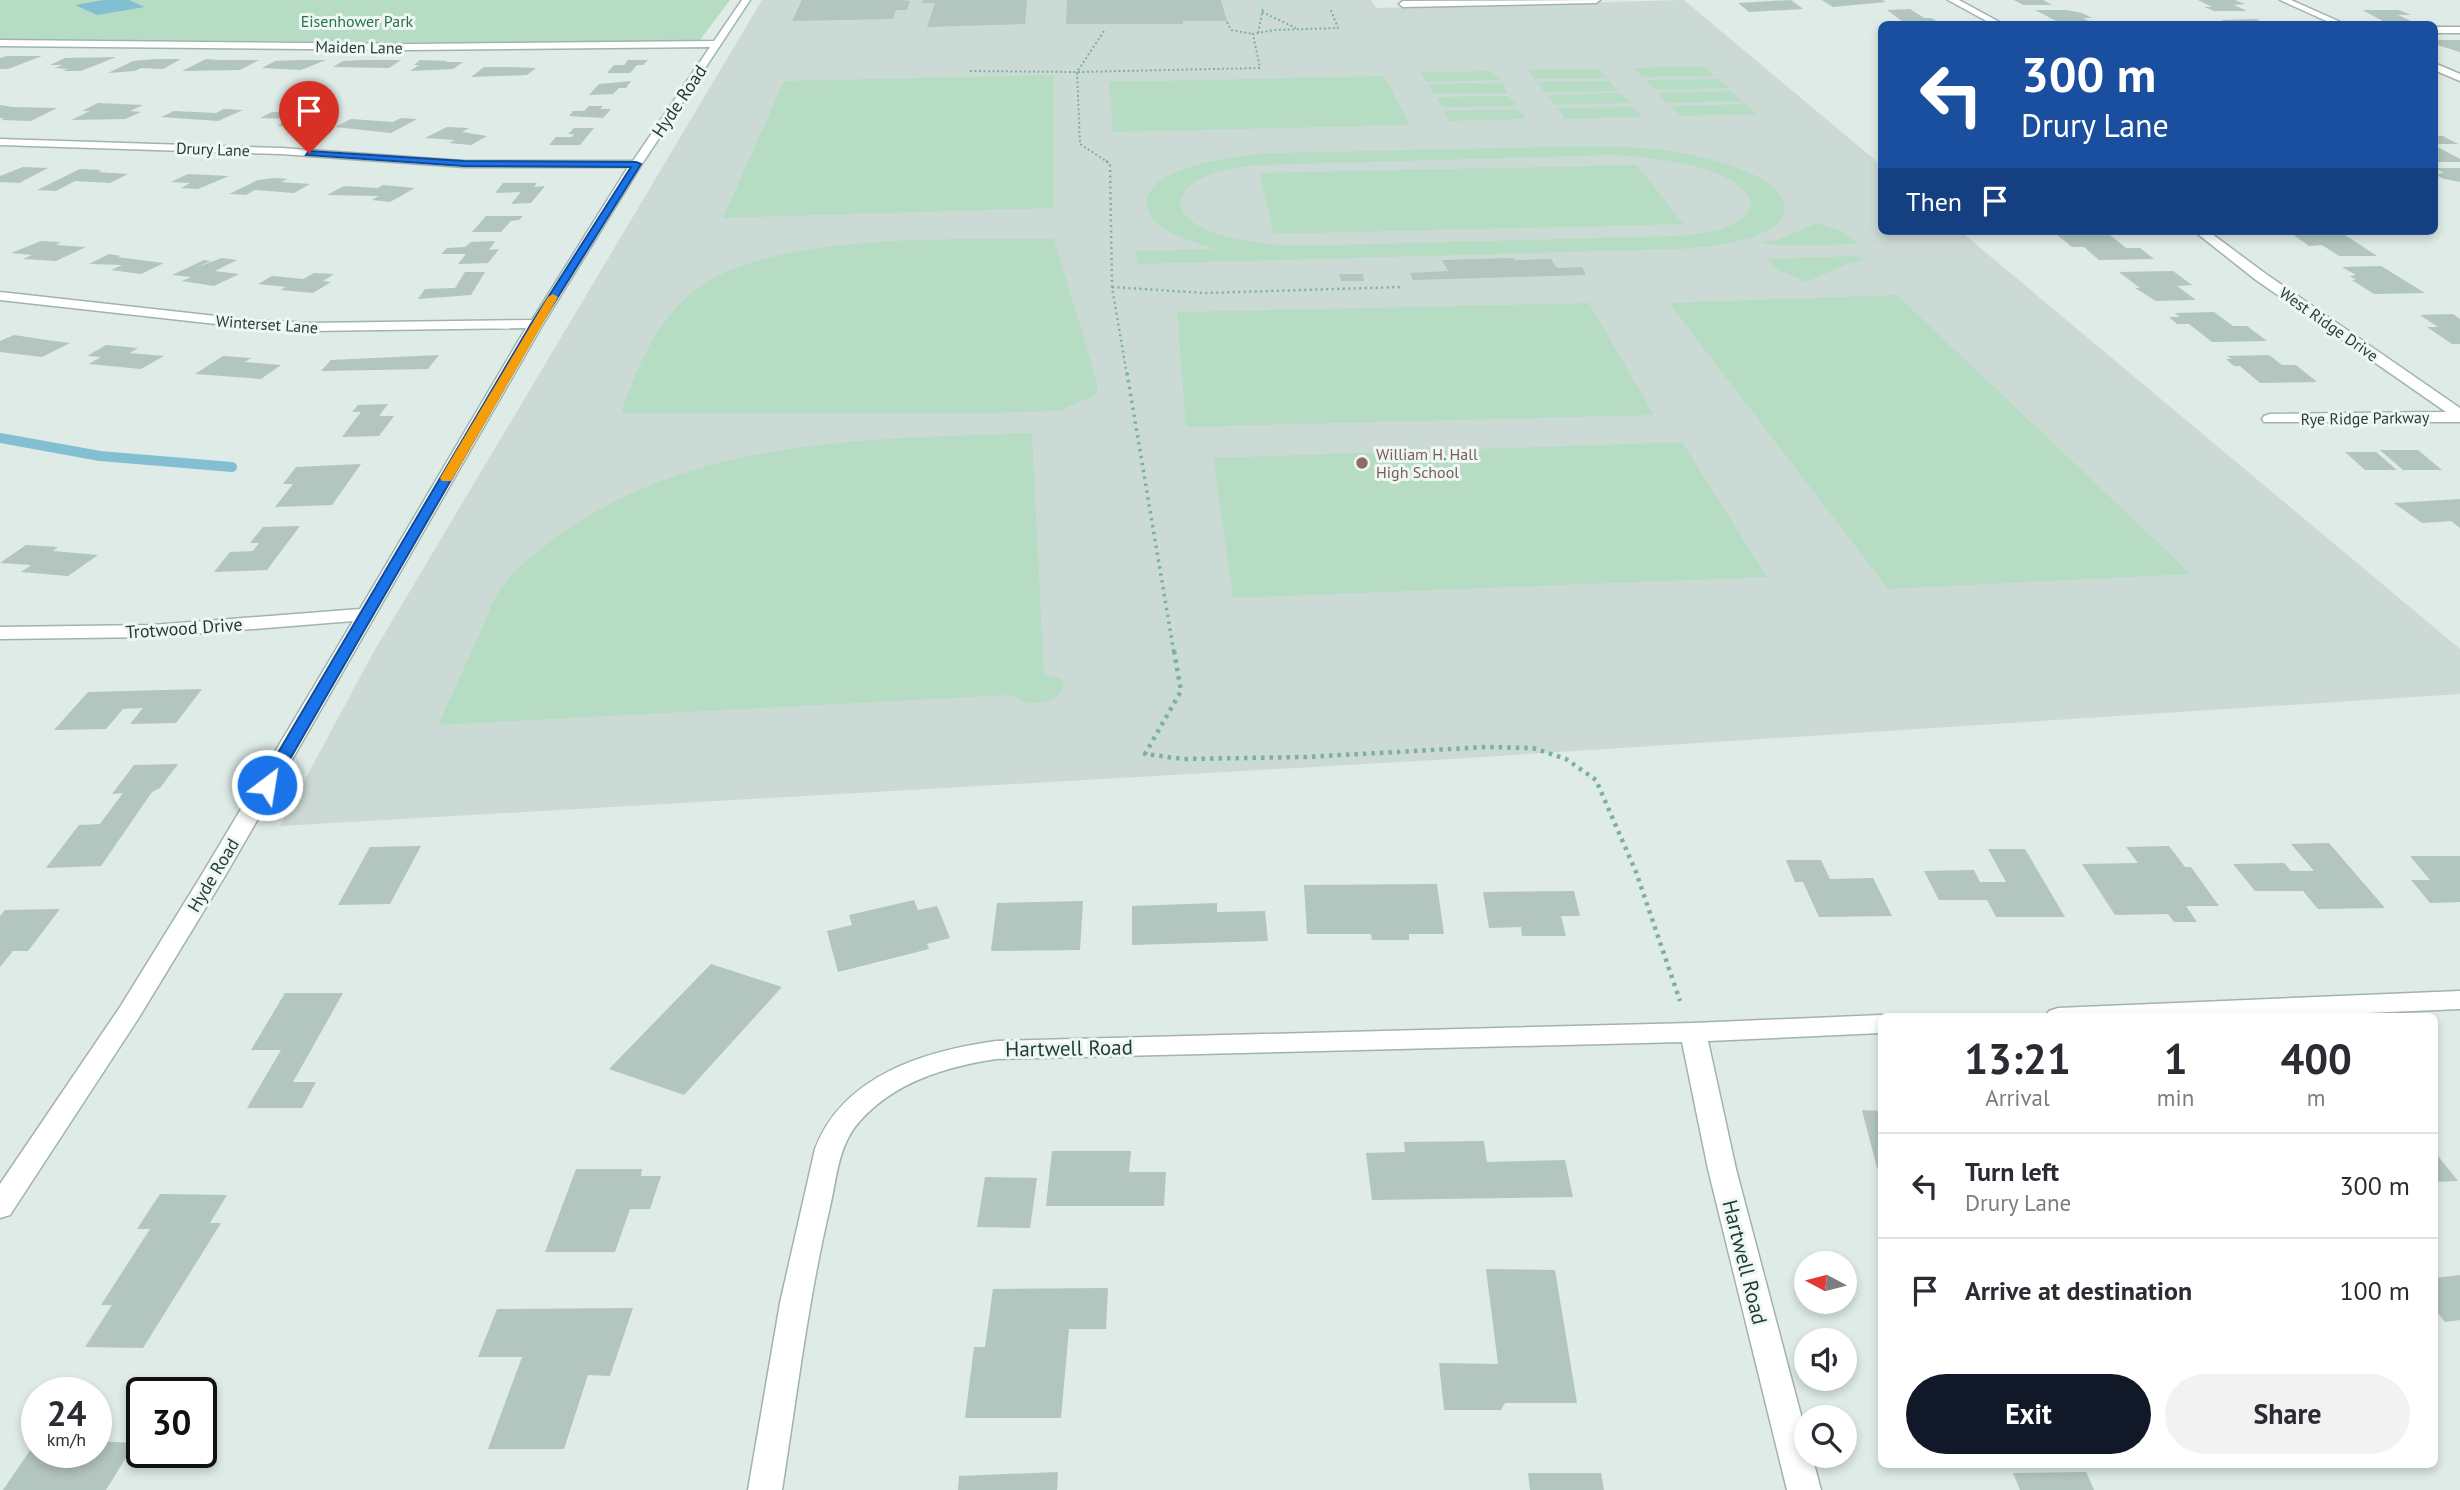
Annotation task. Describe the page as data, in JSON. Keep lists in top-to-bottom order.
{
  "streets": {
    "street": [
      "Maiden Lane",
      "Hyde Road",
      "Drury Lane",
      "Winterset Lane",
      "West Ridge Drive",
      "Rye Ridge Parkway",
      "Trotwood Drive",
      "Hartwell Road"
    ]
  },
  "crossings": [
    ["Maiden Lane", "Hyde Road"],
    ["Hyde Road", "Drury Lane"],
    ["Hyde Road", "Winterset Lane"],
    ["Hyde Road", "Trotwood Drive"],
    ["West Ridge Drive", "Rye Ridge Parkway"]
  ],
  "parks": ["Eisenhower Park"],
  "places": ["William H. Hall High School"],
  "north": "left",
  "page": {
    "turn": ["300 m", "Drury Lane"],
    "then": "Then",
    "eta": [
      "13:21",
      "Arrival",
      "1",
      "min",
      "400",
      "m"
    ],
    "list": [
      {
        "name": "Turn left",
        "note": "Drury Lane",
        "value": "300 m"
      },
      {
        "name": "Arrive at destination",
        "value": "100 m"
      }
    ],
    "buttons": ["Exit", "Share"],
    "speed": "24 km/h",
    "limit": "30"
  }
}
